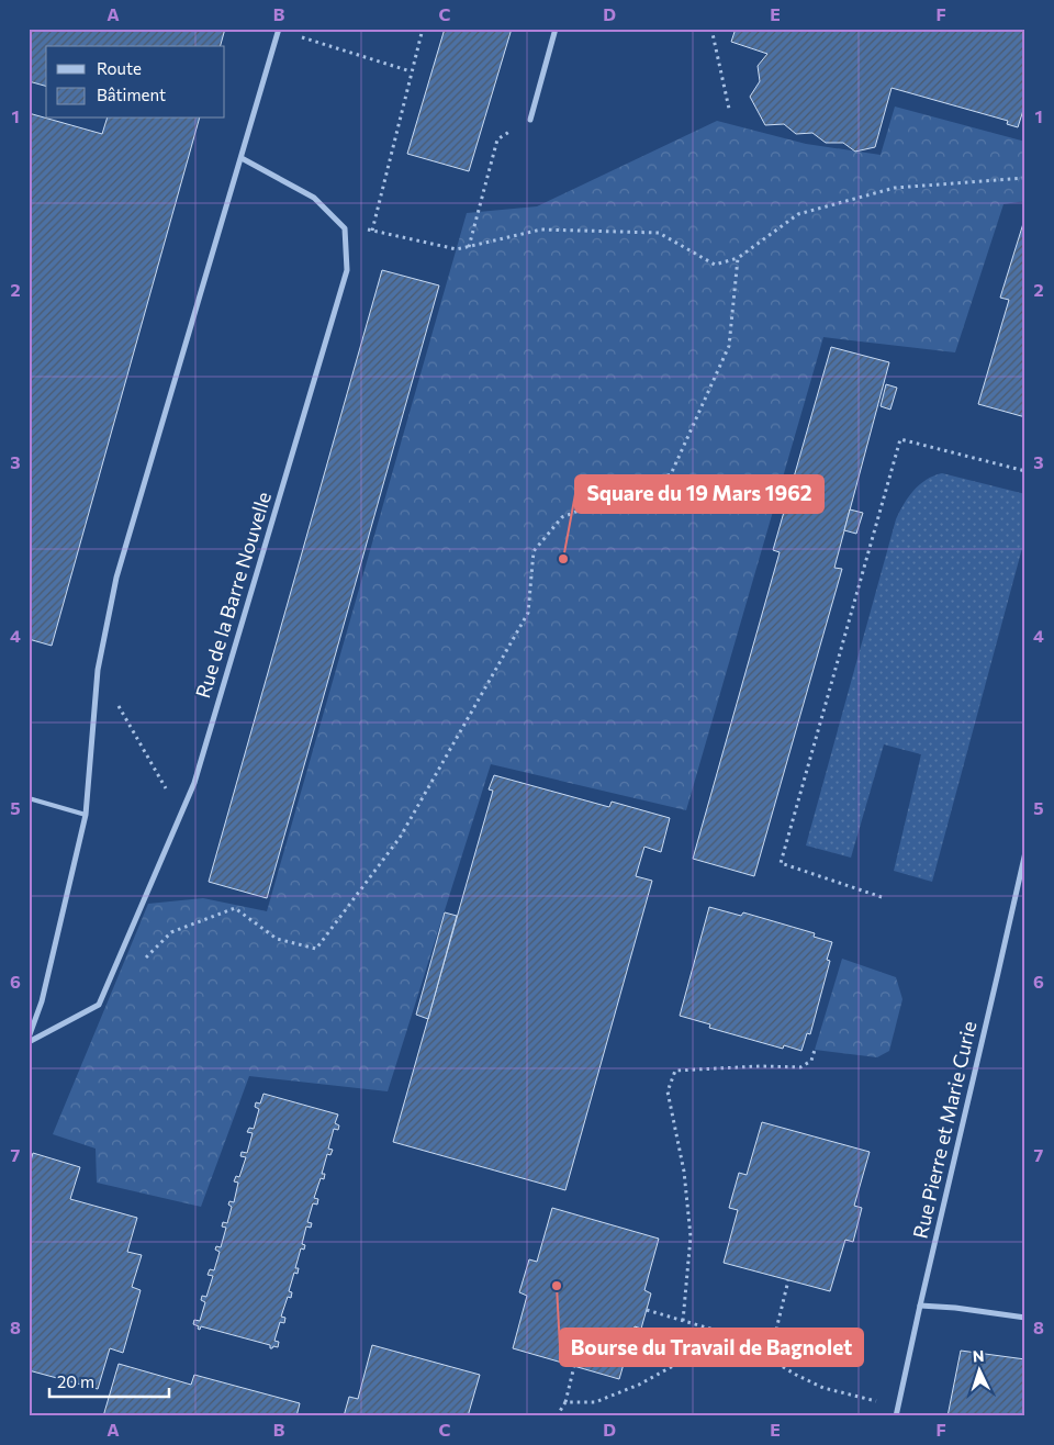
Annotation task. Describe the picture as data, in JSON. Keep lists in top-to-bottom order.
{
  "streets": {
    "street": ["Rue de la Barre Nouvelle", "Rue Pierre et Marie Curie"]
  },
  "places": ["Square du 19 Mars 1962", "Bourse du Travail de Bagnolet"],
  "legend": ["Route", "Bâtiment"],
  "scale_bar": "20 m",
  "north": "top",
  "grid": {
    "columns": [
      "A",
      "B",
      "C",
      "D",
      "E",
      "F"
    ],
    "rows": [
      "1",
      "2",
      "3",
      "4",
      "5",
      "6",
      "7",
      "8"
    ]
  }
}
